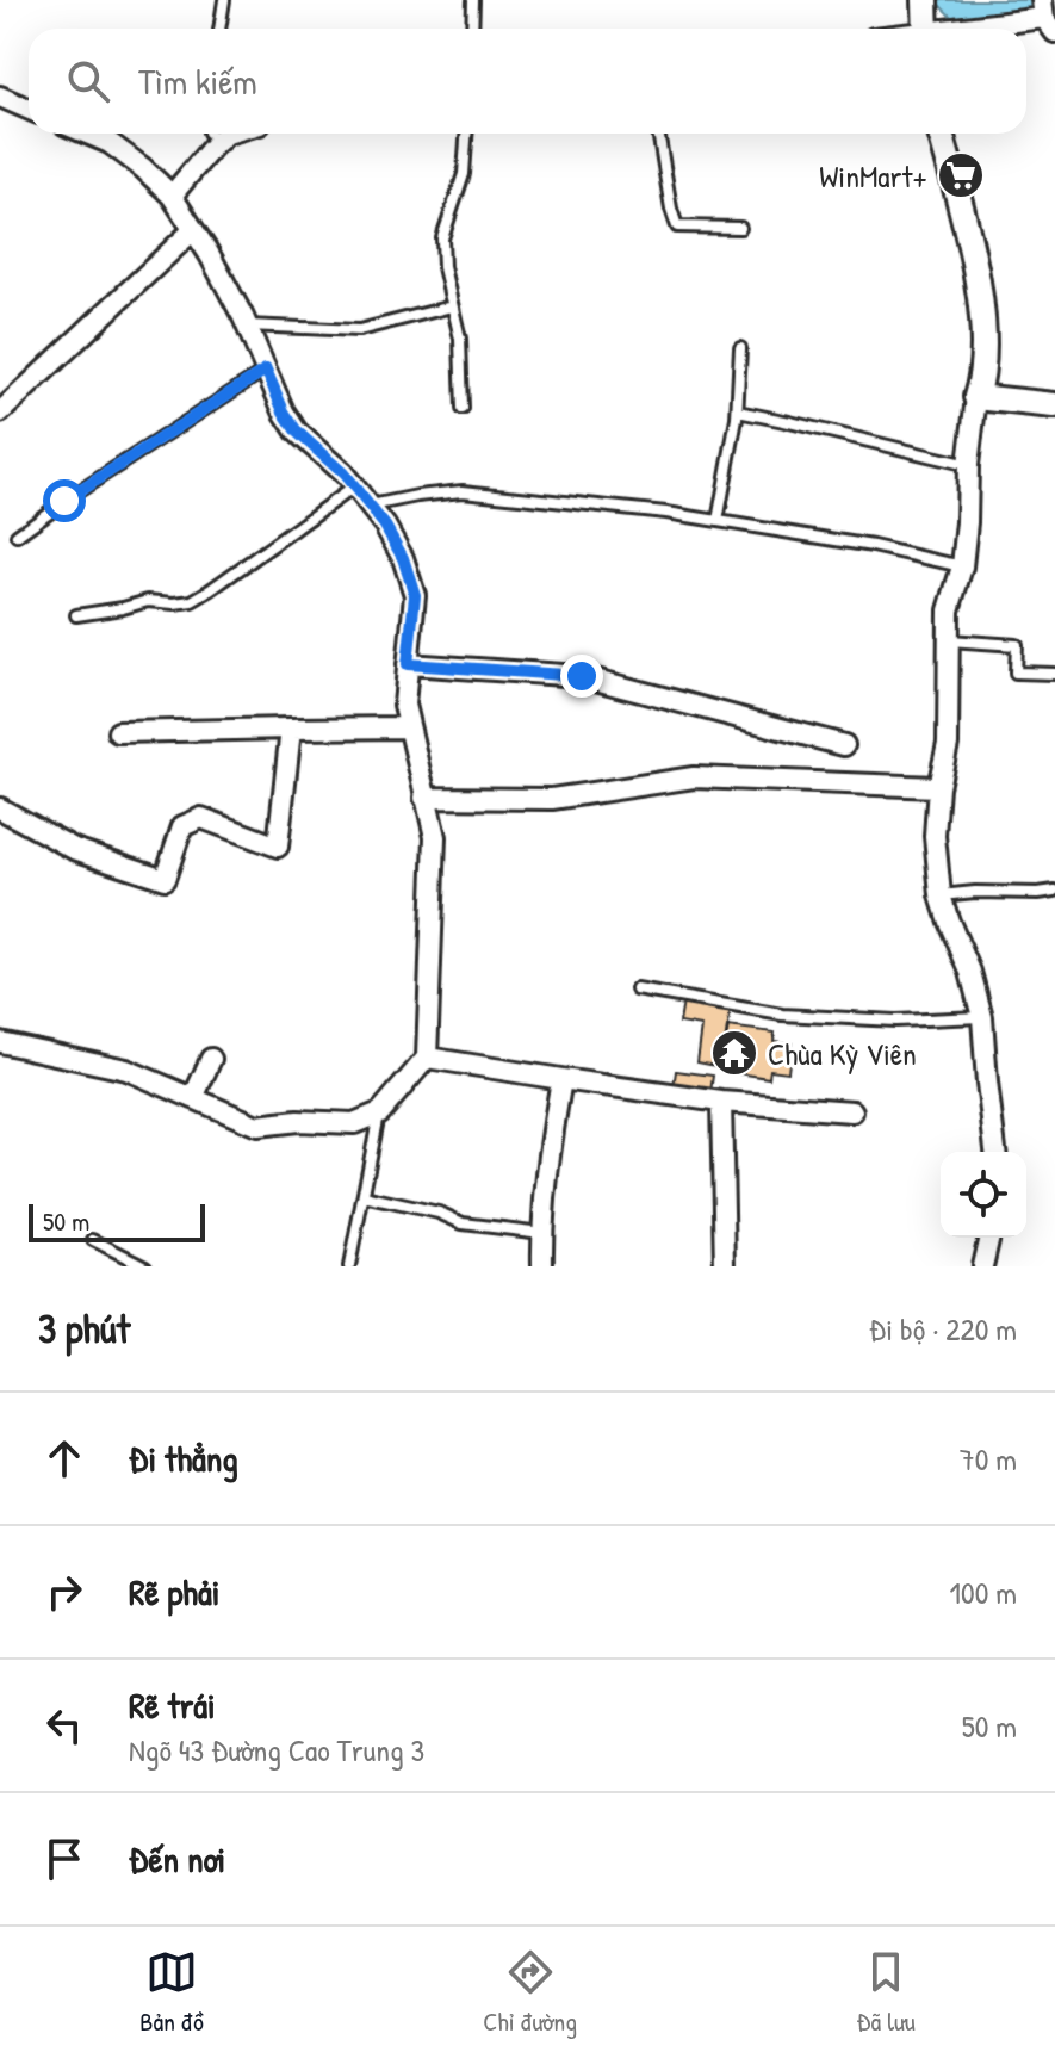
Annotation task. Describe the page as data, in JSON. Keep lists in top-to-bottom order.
{
  "places": {
    "supermarket": ["WinMart+"],
    "temple": ["Chùa Kỳ Viên"]
  },
  "scale_bar": "50 m",
  "page": {
    "search": "Tìm kiếm",
    "scale": "50 m",
    "heading": ["3 phút", "Đi bộ · 220 m"],
    "list": [
      ["Đi thẳng", "70 m"],
      ["Rẽ phải", "100 m"],
      ["Rẽ trái", "Ngõ 43 Đường Cao Trung 3", "50 m"],
      "Đến nơi"
    ],
    "nav": ["Bản đồ", "Chỉ đường", "Đã lưu"]
  }
}
